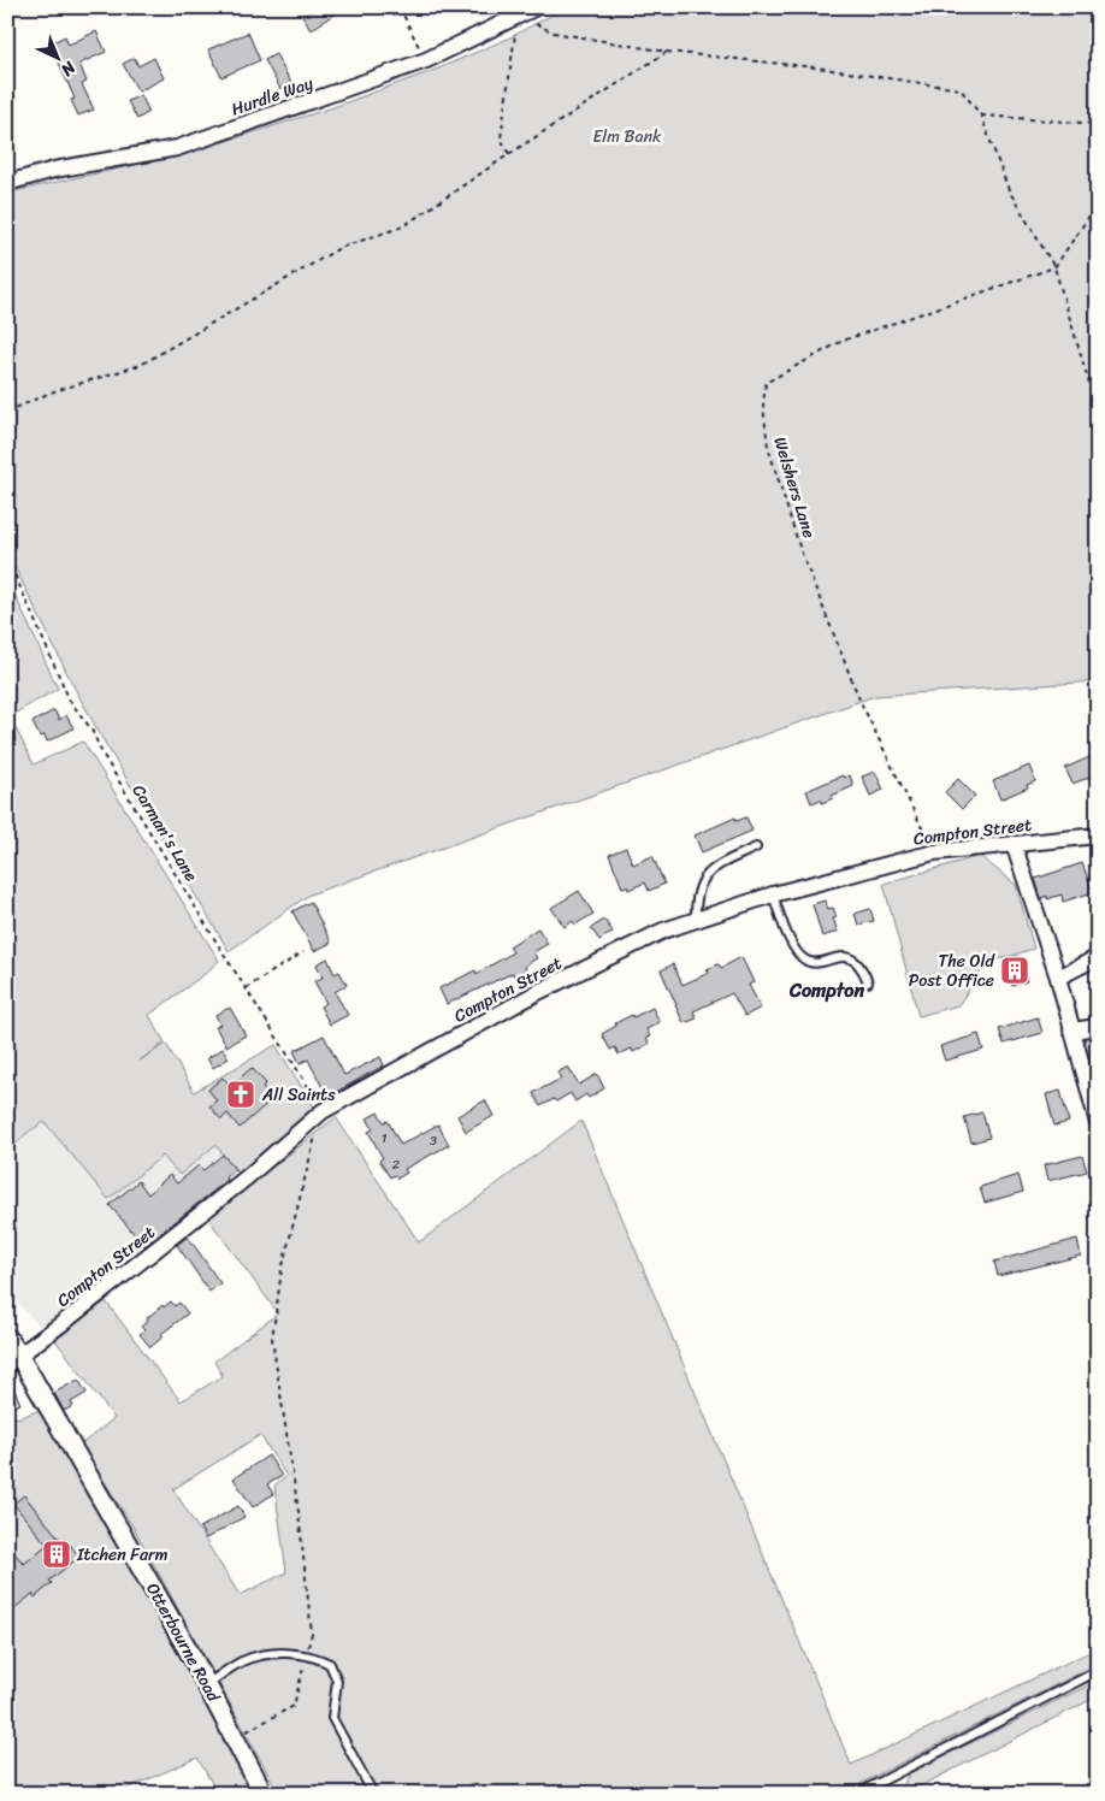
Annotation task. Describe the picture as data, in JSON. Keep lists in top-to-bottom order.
{
  "streets": {
    "street": ["Hurdle Way", "Compton Street", "Otterbourne Road"],
    "path": ["Welshers Lane", "Carman's Lane"]
  },
  "crossings": [
    ["Welshers Lane", "Compton Street"],
    ["Compton Street", "Carman's Lane"],
    ["Compton Street", "Otterbourne Road"]
  ],
  "districts": ["Compton"],
  "parks": ["Elm Bank"],
  "places": {
    "building": ["The Old Post Office", "Itchen Farm"],
    "church": ["All Saints"]
  },
  "house_numbers": ["1", "3", "2"],
  "north": "bottom right"
}
